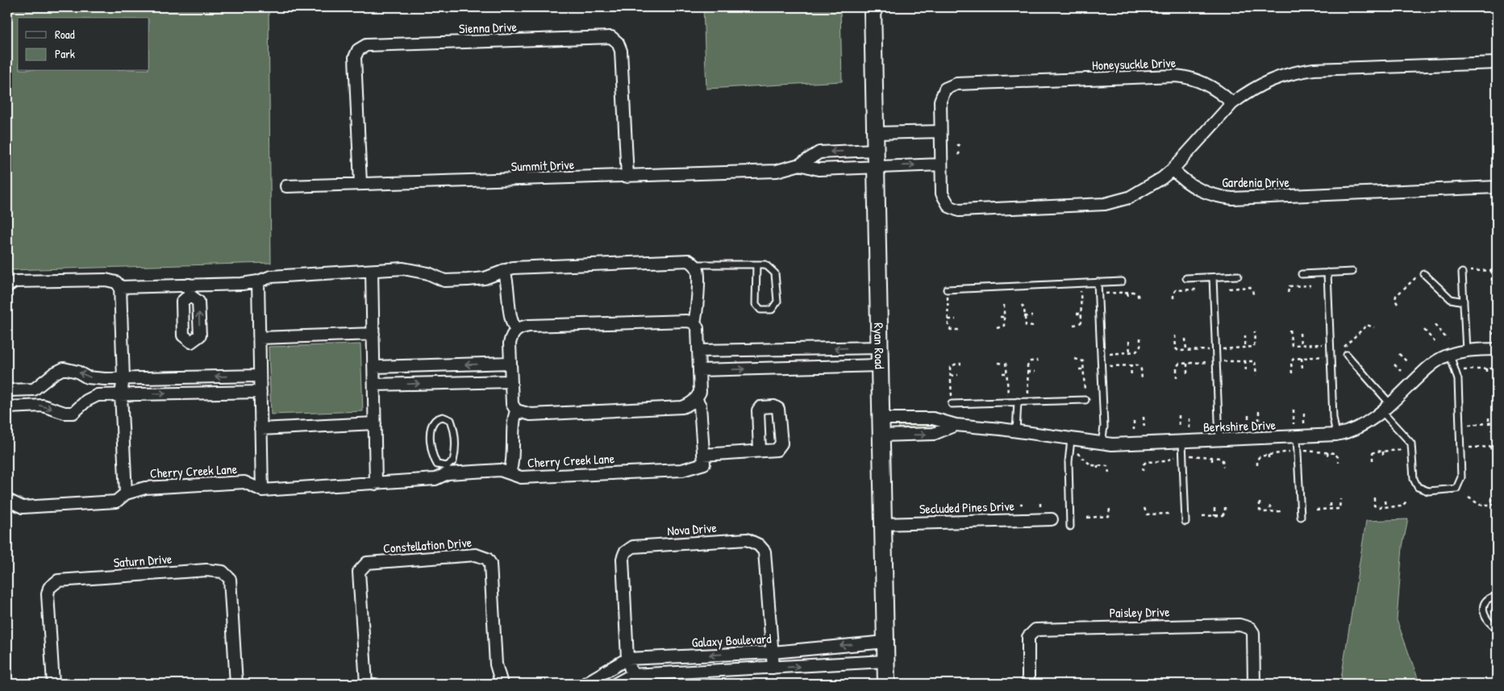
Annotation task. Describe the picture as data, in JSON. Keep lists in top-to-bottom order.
{
  "streets": {
    "main road": ["Ryan Road"],
    "street": [
      "Sienna Drive",
      "Honeysuckle Drive",
      "Summit Drive",
      "Gardenia Drive",
      "Berkshire Drive",
      "Cherry Creek Lane",
      "Secluded Pines Drive",
      "Nova Drive",
      "Constellation Drive",
      "Saturn Drive",
      "Paisley Drive",
      "Galaxy Boulevard"
    ]
  },
  "crossings": [
    ["Sienna Drive", "Summit Drive"],
    ["Summit Drive", "Ryan Road"],
    ["Ryan Road", "Berkshire Drive"],
    ["Ryan Road", "Secluded Pines Drive"],
    ["Ryan Road", "Galaxy Boulevard"],
    ["Nova Drive", "Galaxy Boulevard"]
  ],
  "legend": ["Road", "Park"]
}
